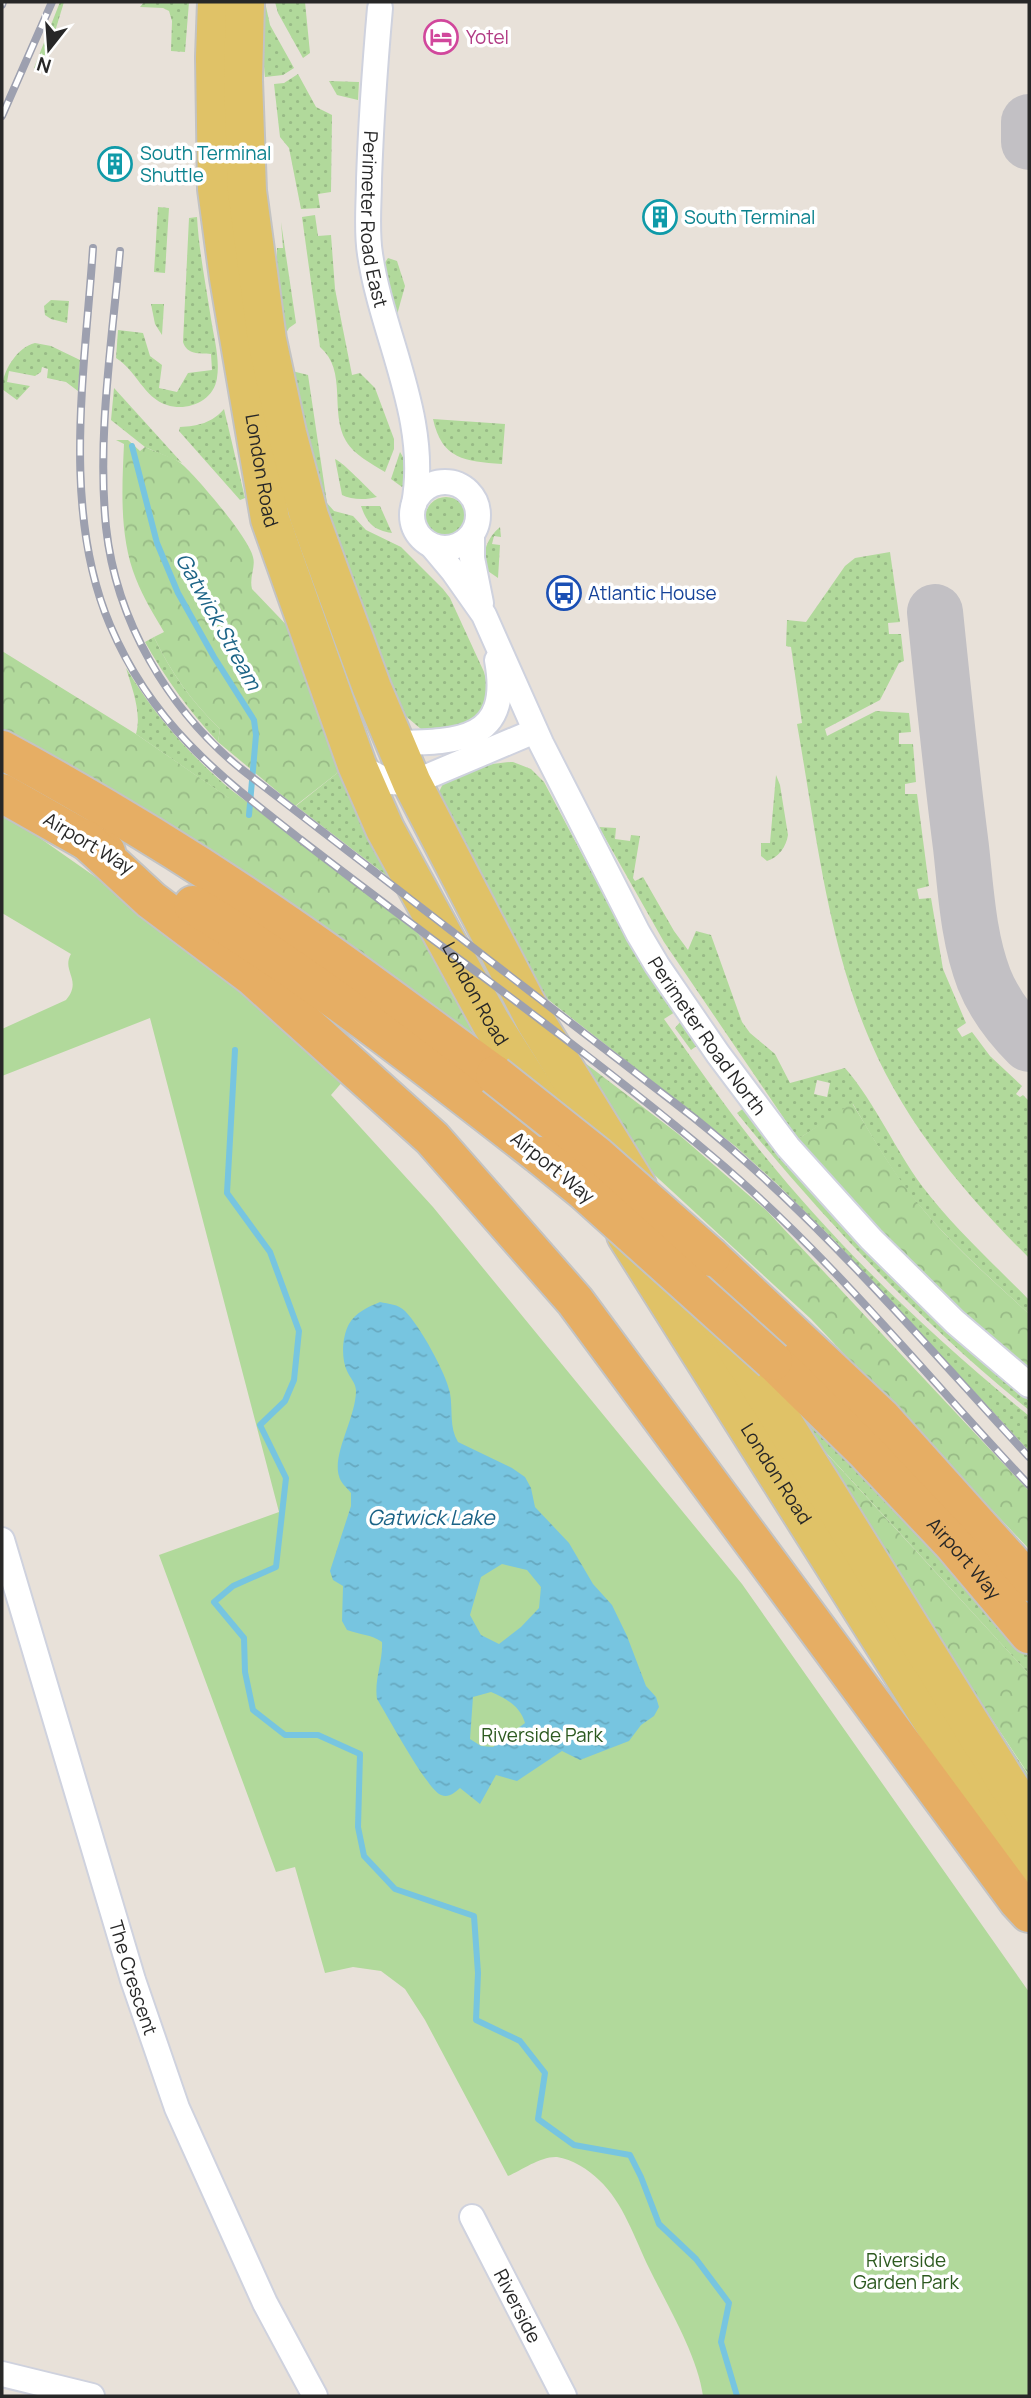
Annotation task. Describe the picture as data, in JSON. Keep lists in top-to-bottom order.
{
  "streets": {
    "highway": ["Airport Way"],
    "main road": ["London Road"],
    "street": [
      "Perimeter Road East",
      "Perimeter Road North",
      "The Crescent",
      "Riverside"
    ]
  },
  "crossings": [
    ["Perimeter Road East", "Perimeter Road North"]
  ],
  "water": ["Gatwick Stream", "Gatwick Lake"],
  "parks": ["Riverside Park", "Riverside Garden Park"],
  "places": {
    "hotel": ["Yotel"],
    "building": ["South Terminal Shuttle", "South Terminal"],
    "bus stop": ["Atlantic House"]
  },
  "north": "bottom"
}
